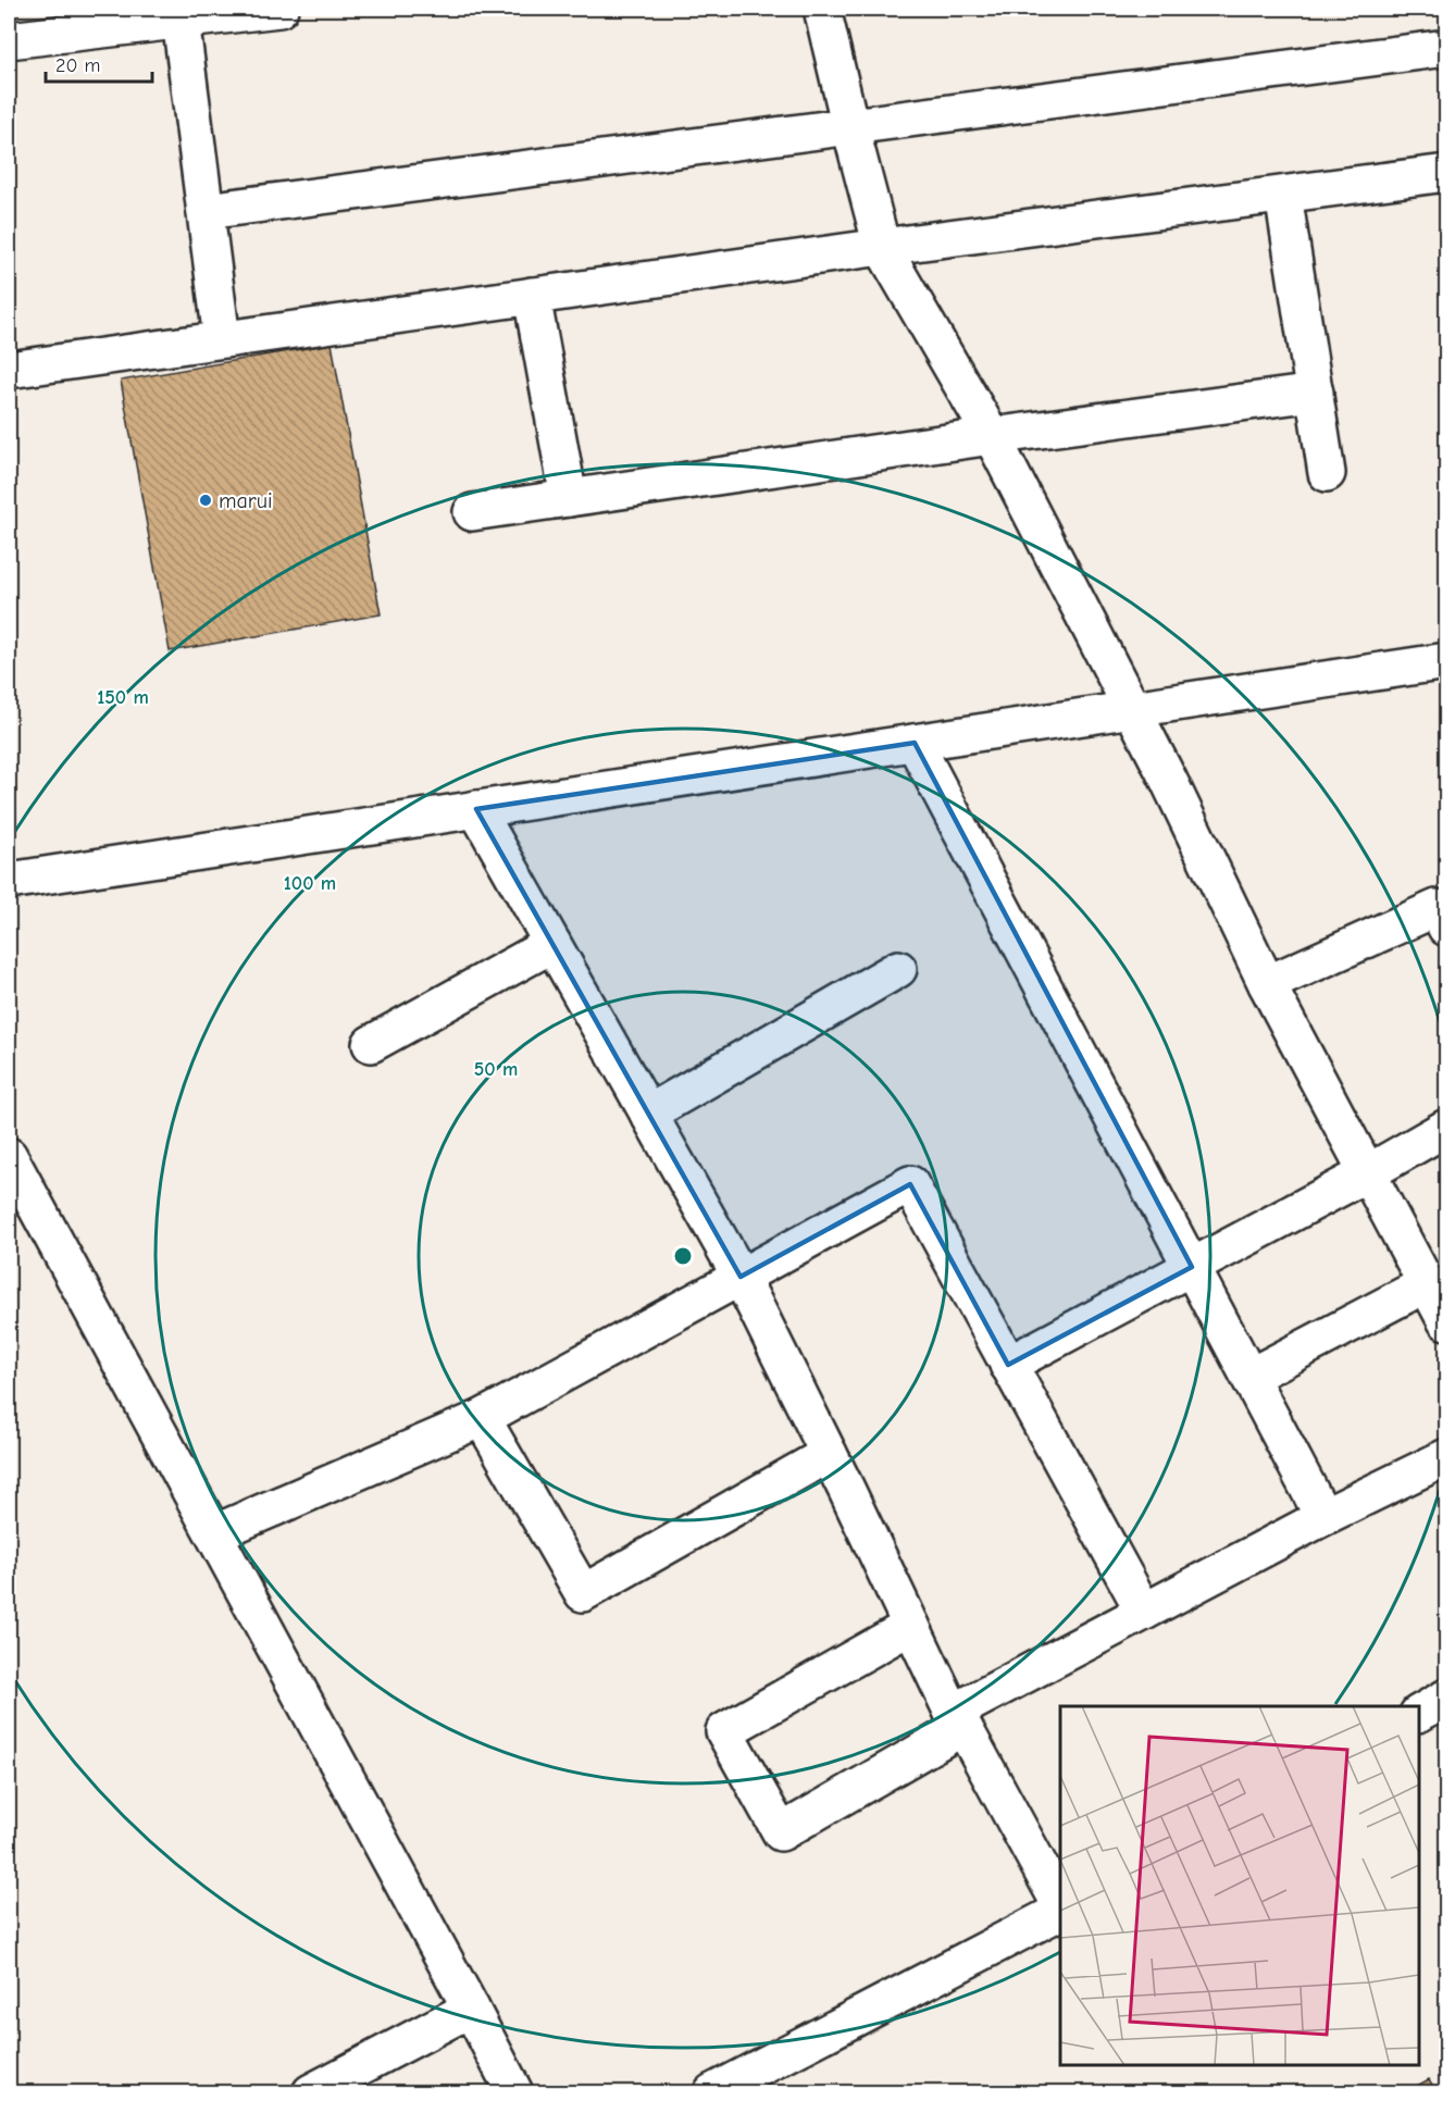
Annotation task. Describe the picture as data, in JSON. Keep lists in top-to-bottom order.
{
  "places": ["marui"],
  "scale_bar": "20 m",
  "rings": ["150 m", "100 m", "50 m"]
}
